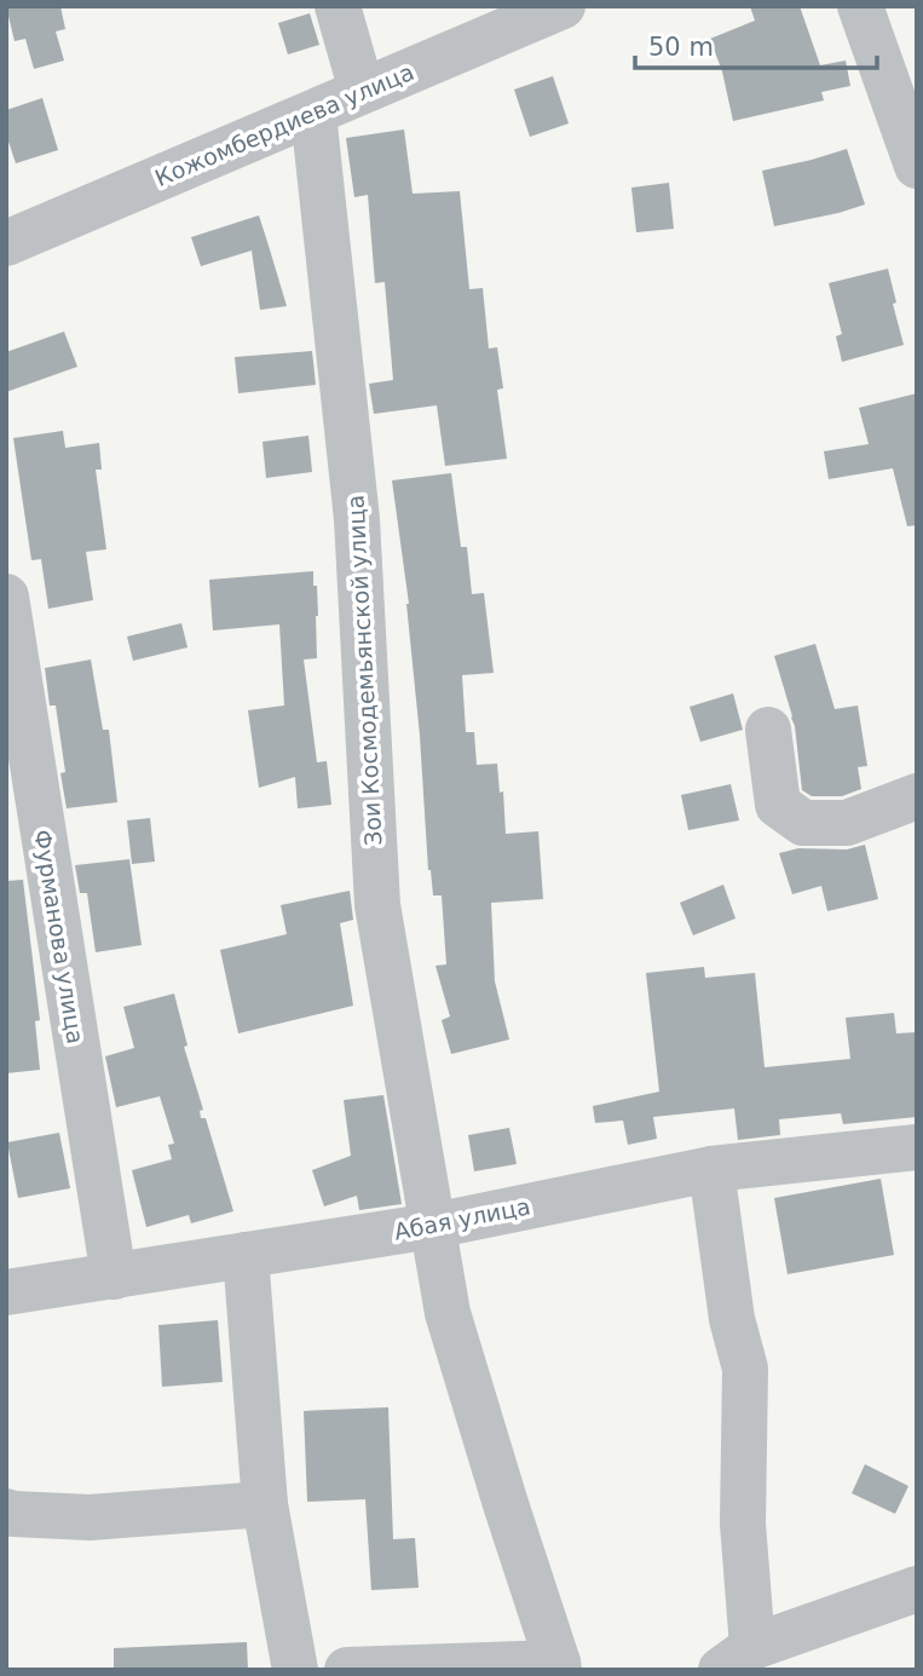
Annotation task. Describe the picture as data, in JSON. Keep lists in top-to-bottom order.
{
  "streets": {
    "street": [
      "Кожомбердиева улица",
      "Зои Космодемьянской улица",
      "Фурманова улица",
      "Абая улица"
    ]
  },
  "crossings": [
    ["Кожомбердиева улица", "Зои Космодемьянской улица"],
    ["Зои Космодемьянской улица", "Абая улица"],
    ["Фурманова улица", "Абая улица"]
  ],
  "scale_bar": "50 m"
}
